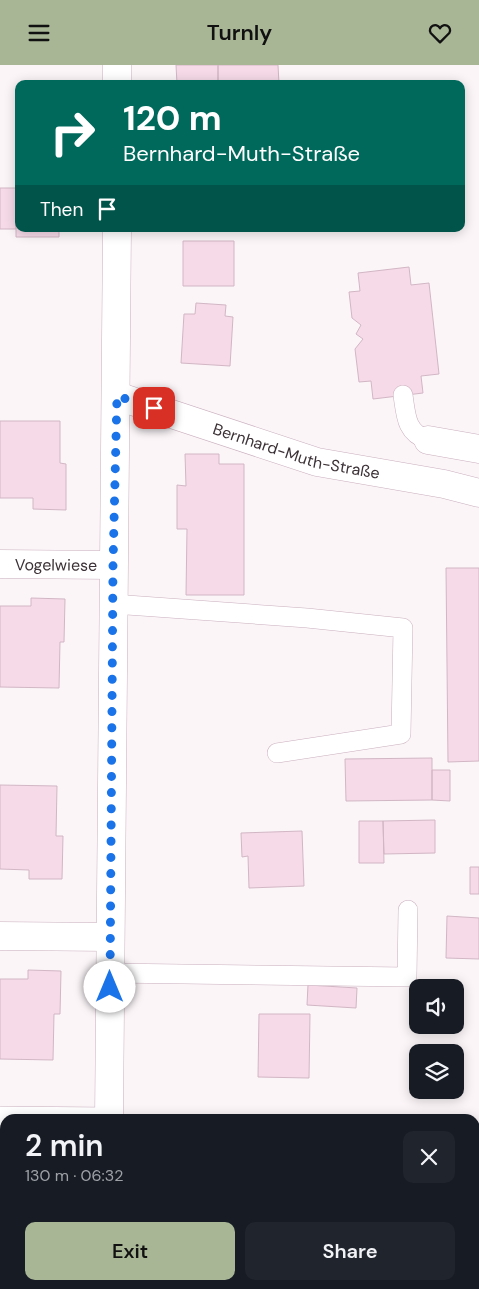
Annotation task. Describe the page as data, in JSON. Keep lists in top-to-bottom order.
{
  "streets": {
    "street": ["Bernhard-Muth-Straße", "Vogelwiese"]
  },
  "page": {
    "header": "Turnly",
    "turn": ["120 m", "Bernhard-Muth-Straße"],
    "then": "Then",
    "heading": ["2 min", "130 m · 06:32"],
    "buttons": ["Exit", "Share"]
  }
}
